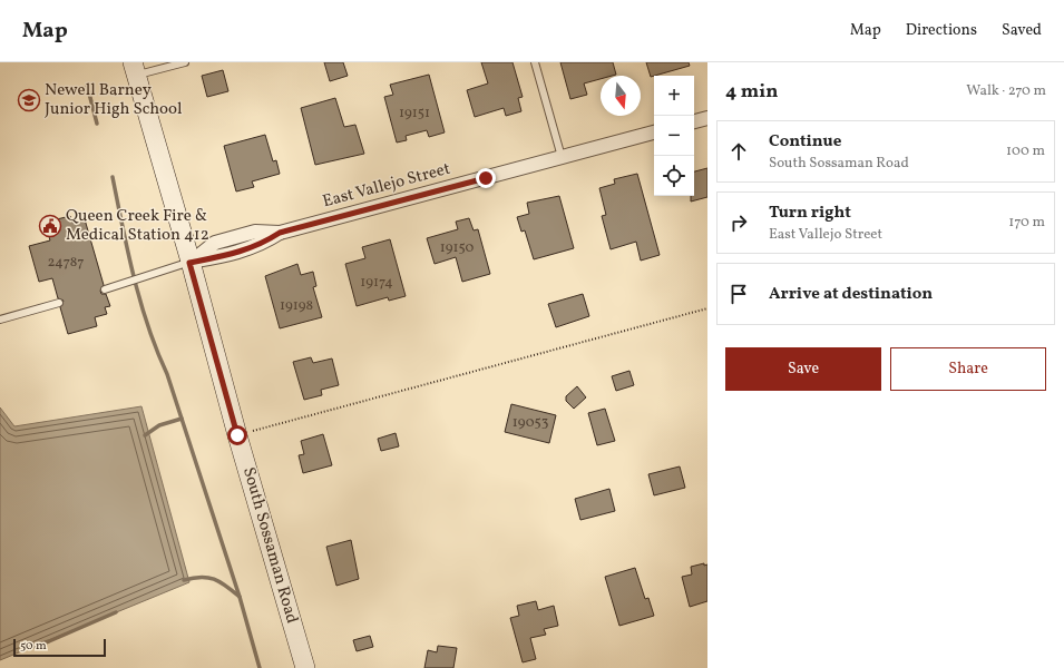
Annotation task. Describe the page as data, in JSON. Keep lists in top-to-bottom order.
{
  "streets": {
    "main road": ["South Sossaman Road"],
    "street": ["East Vallejo Street"]
  },
  "crossings": [
    ["East Vallejo Street", "South Sossaman Road"]
  ],
  "places": {
    "school or university": ["Newell Barney Junior High School"],
    "public building": ["Queen Creek Fire & Medical Station 412"]
  },
  "house_numbers": [
    "19151",
    "19150",
    "24787",
    "19174",
    "19198",
    "19053"
  ],
  "scale_bar": "50 m",
  "north": "bottom",
  "page": {
    "header": "Map",
    "nav": ["Map", "Directions", "Saved"],
    "heading": ["4 min", "Walk · 270 m"],
    "map_buttons": ["+", "−"],
    "list": [
      ["Continue", "South Sossaman Road", "100 m"],
      ["Turn right", "East Vallejo Street", "170 m"],
      "Arrive at destination"
    ],
    "buttons": ["Save", "Share"],
    "scale": "50 m"
  }
}
